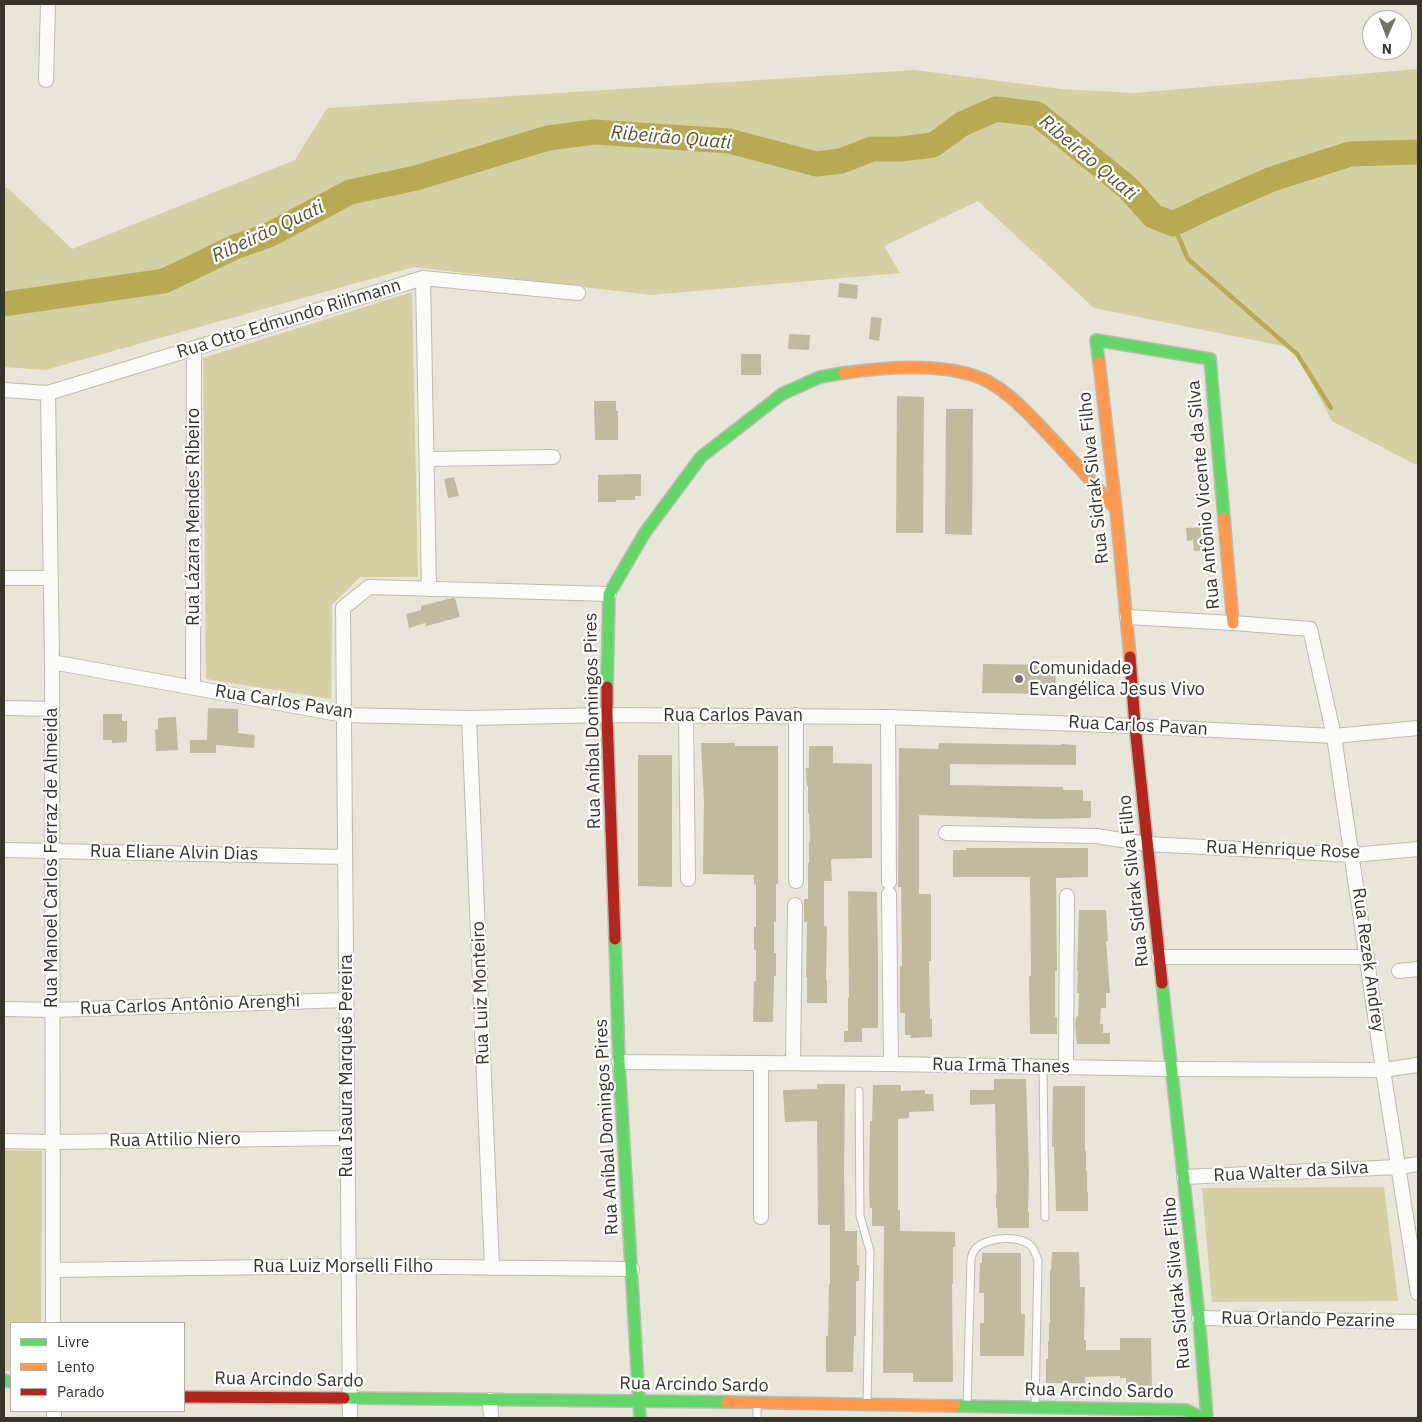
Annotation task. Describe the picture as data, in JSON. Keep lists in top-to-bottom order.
{
  "streets": {
    "street": [
      "Rua Otto Edmundo Riihmann",
      "Rua Sidrak Silva Filho",
      "Rua Antônio Vicente da Silva",
      "Rua Lázara Mendes Ribeiro",
      "Rua Carlos Pavan",
      "Rua Aníbal Domingos Pires",
      "Rua Henrique Rose",
      "Rua Eliane Alvin Dias",
      "Rua Manoel Carlos Ferraz de Almeida",
      "Rua Rezek Andrey",
      "Rua Luiz Monteiro",
      "Rua Carlos Antônio Arenghi",
      "Rua Isaura Marquês Pereira",
      "Rua Irmã Thanes",
      "Rua Attilio Niero",
      "Rua Walter da Silva",
      "Rua Luiz Morselli Filho",
      "Rua Orlando Pezarine",
      "Rua Arcindo Sardo"
    ]
  },
  "crossings": [
    ["Rua Otto Edmundo Riihmann", "Rua Lázara Mendes Ribeiro"],
    ["Rua Otto Edmundo Riihmann", "Rua Manoel Carlos Ferraz de Almeida"],
    ["Rua Sidrak Silva Filho", "Rua Antônio Vicente da Silva"],
    ["Rua Sidrak Silva Filho", "Rua Carlos Pavan"],
    ["Rua Sidrak Silva Filho", "Rua Aníbal Domingos Pires"],
    ["Rua Sidrak Silva Filho", "Rua Henrique Rose"],
    ["Rua Sidrak Silva Filho", "Rua Irmã Thanes"],
    ["Rua Sidrak Silva Filho", "Rua Walter da Silva"],
    ["Rua Sidrak Silva Filho", "Rua Orlando Pezarine"],
    ["Rua Antônio Vicente da Silva", "Rua Rezek Andrey"],
    ["Rua Lázara Mendes Ribeiro", "Rua Carlos Pavan"],
    ["Rua Carlos Pavan", "Rua Aníbal Domingos Pires"],
    ["Rua Carlos Pavan", "Rua Manoel Carlos Ferraz de Almeida"],
    ["Rua Carlos Pavan", "Rua Rezek Andrey"],
    ["Rua Carlos Pavan", "Rua Luiz Monteiro"],
    ["Rua Carlos Pavan", "Rua Isaura Marquês Pereira"],
    ["Rua Aníbal Domingos Pires", "Rua Irmã Thanes"],
    ["Rua Aníbal Domingos Pires", "Rua Luiz Morselli Filho"],
    ["Rua Aníbal Domingos Pires", "Rua Arcindo Sardo"],
    ["Rua Henrique Rose", "Rua Rezek Andrey"],
    ["Rua Eliane Alvin Dias", "Rua Manoel Carlos Ferraz de Almeida"],
    ["Rua Eliane Alvin Dias", "Rua Isaura Marquês Pereira"],
    ["Rua Manoel Carlos Ferraz de Almeida", "Rua Carlos Antônio Arenghi"],
    ["Rua Manoel Carlos Ferraz de Almeida", "Rua Attilio Niero"],
    ["Rua Manoel Carlos Ferraz de Almeida", "Rua Luiz Morselli Filho"],
    ["Rua Rezek Andrey", "Rua Irmã Thanes"],
    ["Rua Rezek Andrey", "Rua Walter da Silva"],
    ["Rua Luiz Monteiro", "Rua Luiz Morselli Filho"],
    ["Rua Carlos Antônio Arenghi", "Rua Isaura Marquês Pereira"],
    ["Rua Isaura Marquês Pereira", "Rua Attilio Niero"],
    ["Rua Isaura Marquês Pereira", "Rua Luiz Morselli Filho"],
    ["Rua Isaura Marquês Pereira", "Rua Arcindo Sardo"]
  ],
  "water": ["Ribeirão Quati"],
  "places": ["Comunidade Evangélica Jesus Vivo"],
  "legend": ["Livre", "Lento", "Parado"],
  "north": "bottom"
}
